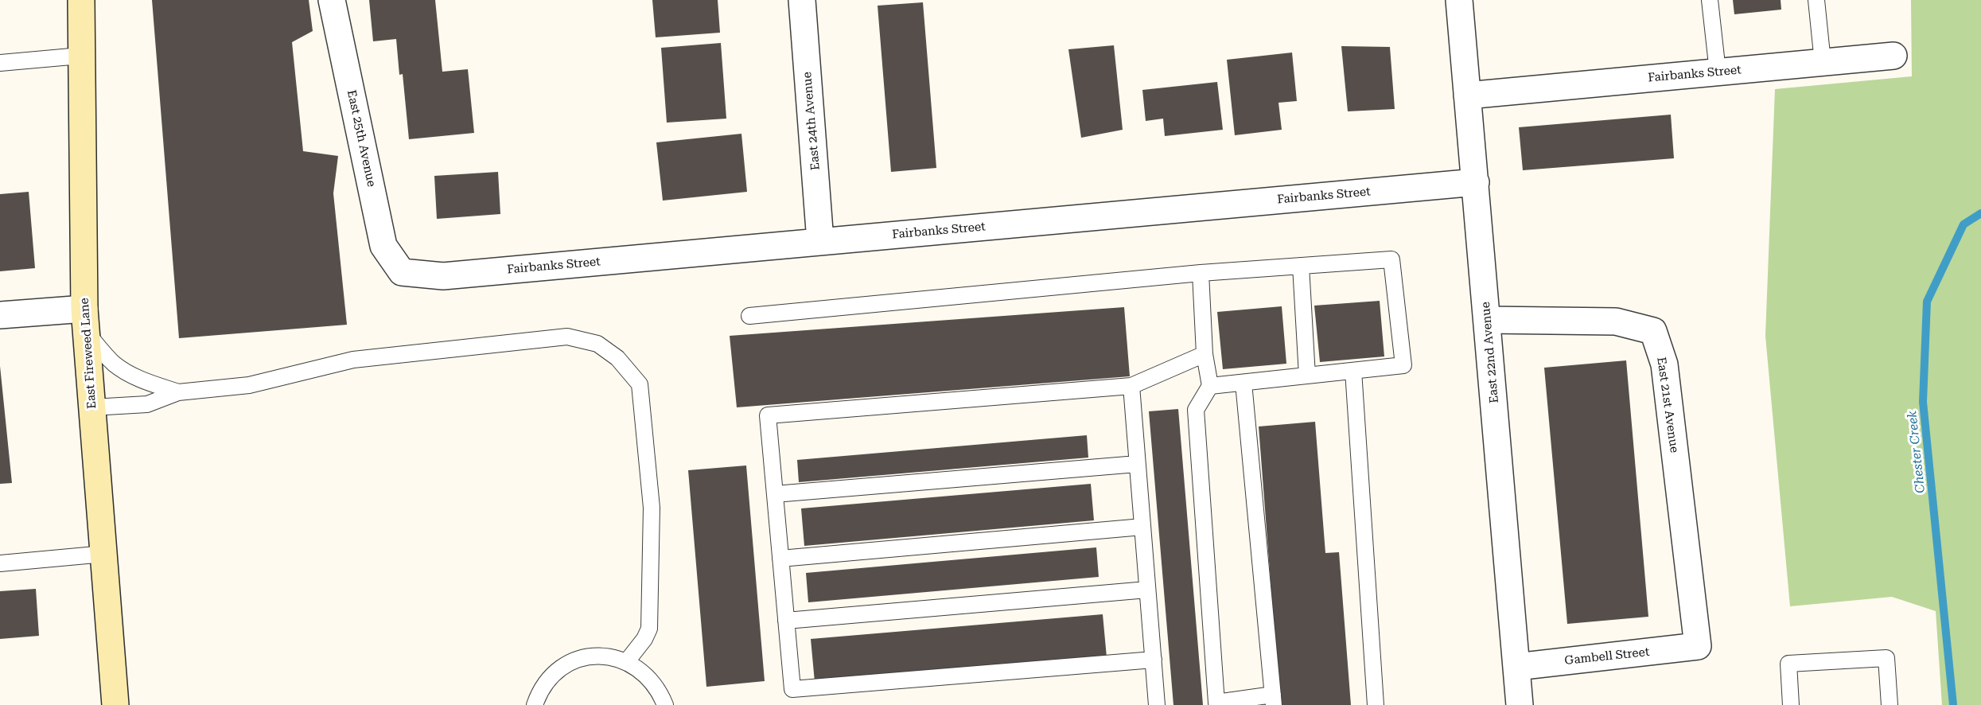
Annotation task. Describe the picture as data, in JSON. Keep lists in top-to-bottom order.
{
  "streets": {
    "main road": ["East Fireweed Lane"],
    "street": [
      "Fairbanks Street",
      "East 24th Avenue",
      "East 25th Avenue",
      "East 22nd Avenue",
      "East 21st Avenue",
      "Gambell Street"
    ]
  },
  "crossings": [
    ["Fairbanks Street", "East 24th Avenue"],
    ["Fairbanks Street", "East 25th Avenue"],
    ["Fairbanks Street", "East 22nd Avenue"],
    ["East 22nd Avenue", "East 21st Avenue"],
    ["East 22nd Avenue", "Gambell Street"],
    ["East 21st Avenue", "Gambell Street"]
  ],
  "water": ["Chester Creek"]
}
